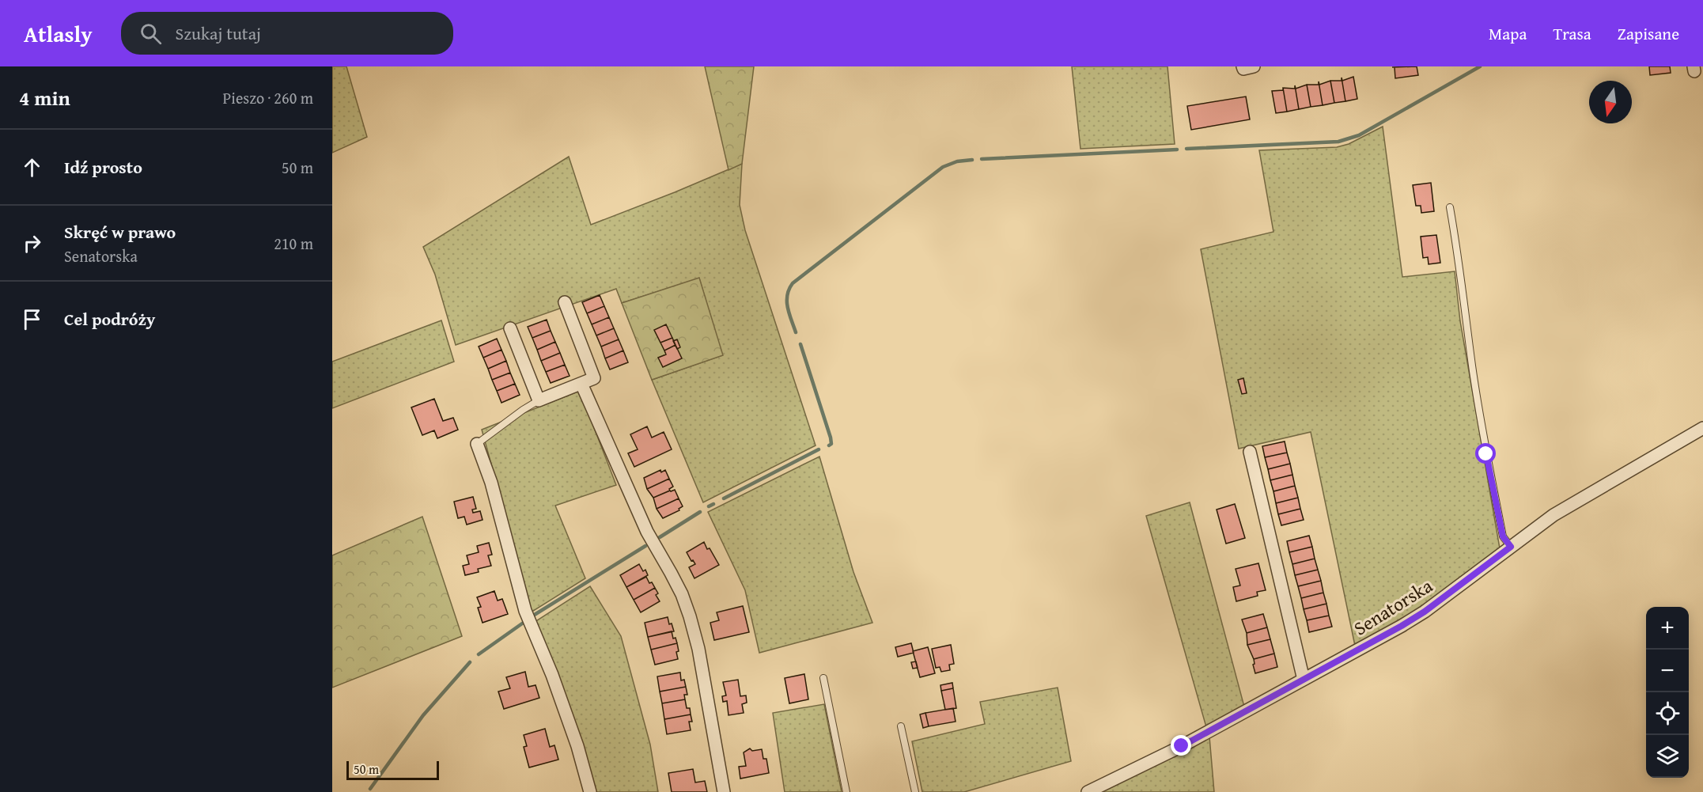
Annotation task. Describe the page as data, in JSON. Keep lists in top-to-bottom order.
{
  "streets": {
    "street": ["Senatorska"]
  },
  "scale_bar": "50 m",
  "north": "bottom",
  "page": {
    "header": "Atlasly",
    "search": "Szukaj tutaj",
    "nav": ["Mapa", "Trasa", "Zapisane"],
    "heading": ["4 min", "Pieszo · 260 m"],
    "list": [
      ["Idź prosto", "50 m"],
      ["Skręć w prawo", "Senatorska", "210 m"],
      "Cel podróży"
    ],
    "map_buttons": ["+", "−"],
    "scale": "50 m"
  }
}
